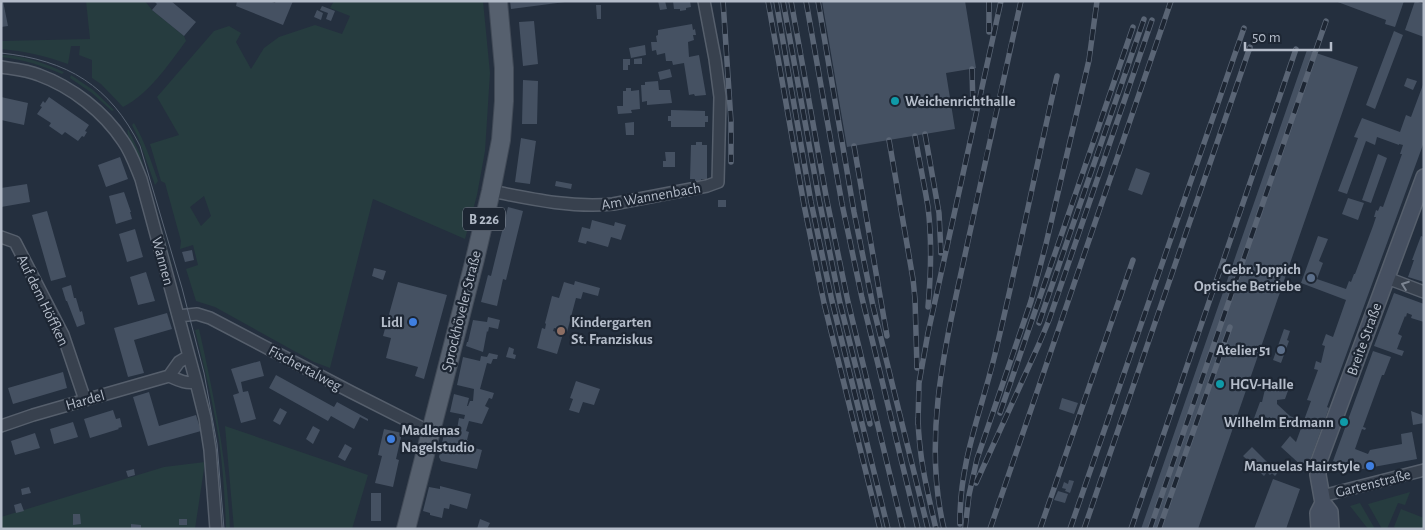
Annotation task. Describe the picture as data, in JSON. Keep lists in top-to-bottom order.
{
  "streets": {
    "main road": ["B 226", "Sprockhöveler Straße"],
    "street": [
      "Am Wannenbach",
      "Wannen",
      "Auf dem Höffken",
      "Breite Straße",
      "Fischertalweg",
      "Hardel",
      "Gartenstraße"
    ]
  },
  "crossings": [
    ["Am Wannenbach", "Sprockhöveler Straße"],
    ["Wannen", "Fischertalweg"],
    ["Auf dem Höffken", "Hardel"],
    ["Sprockhöveler Straße", "Fischertalweg"],
    ["Breite Straße", "Gartenstraße"]
  ],
  "places": [
    "Weichenrichthalle",
    "Gebr. Joppich Optische Betriebe",
    "Lidl",
    "Kindergarten St. Franziskus",
    "Atelier 51",
    "HGV-Halle",
    "Wilhelm Erdmann",
    "Madlenas Nagelstudio",
    "Manuelas Hairstyle"
  ],
  "scale_bar": "50 m"
}
